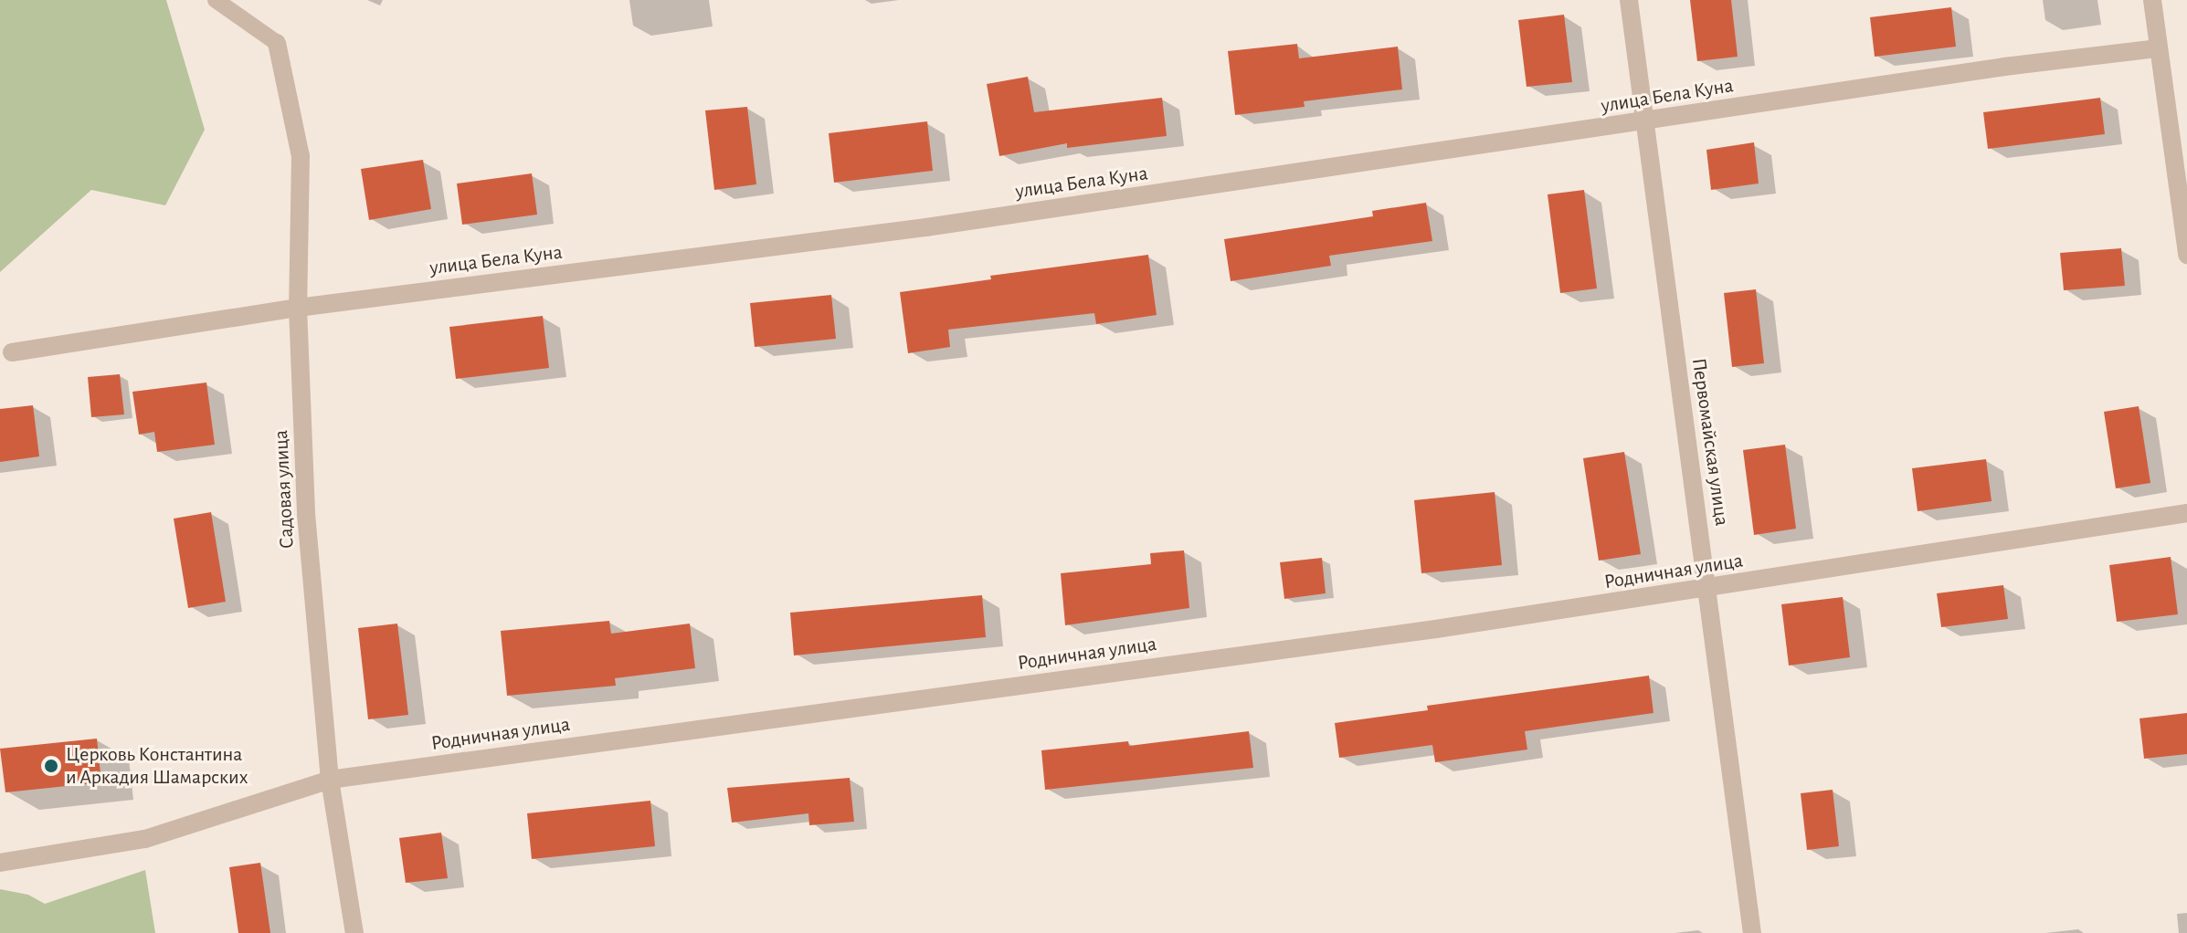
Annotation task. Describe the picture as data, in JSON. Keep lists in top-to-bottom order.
{
  "streets": {
    "street": [
      "улица Бела Куна",
      "Первомайская улица",
      "Садовая улица",
      "Родничная улица"
    ]
  },
  "crossings": [
    ["улица Бела Куна", "Первомайская улица"],
    ["улица Бела Куна", "Садовая улица"],
    ["Первомайская улица", "Родничная улица"],
    ["Садовая улица", "Родничная улица"]
  ],
  "places": ["Церковь Константина и Аркадия Шамарских"]
}
